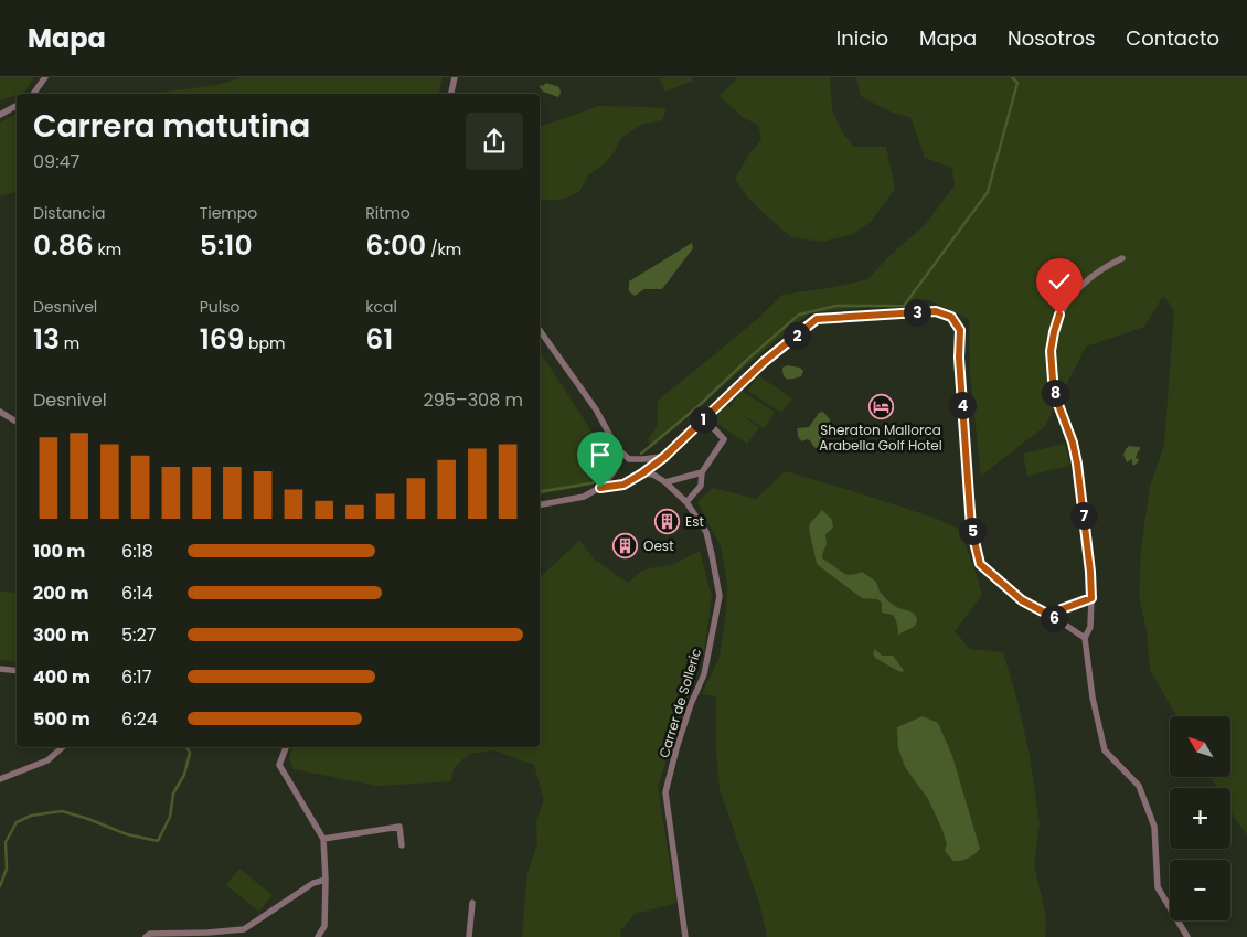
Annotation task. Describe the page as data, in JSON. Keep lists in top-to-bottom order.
{
  "streets": {
    "street": ["Carrer de Solleric"]
  },
  "places": {
    "hotel": ["Sheraton Mallorca Arabella Golf Hotel"],
    "building": ["Est", "Oest"]
  },
  "north": "top left",
  "page": {
    "header": "Mapa",
    "nav": [
      "Inicio",
      "Mapa",
      "Nosotros",
      "Contacto"
    ],
    "heading": ["Carrera matutina", "09:47"],
    "stats": [
      ["Distancia", "0.86 km"],
      ["Tiempo", "5:10"],
      ["Ritmo", "6:00 /km"],
      ["Desnivel", "13 m"],
      ["Pulso", "169 bpm"],
      ["kcal", "61"]
    ],
    "pins": [
      "3",
      "2",
      "8",
      "4",
      "1",
      "7",
      "5",
      "6"
    ],
    "chart": ["Desnivel", "295–308 m"],
    "list": [
      {
        "name": "100 m",
        "note": "6:18"
      },
      {
        "name": "200 m",
        "note": "6:14"
      },
      {
        "name": "300 m",
        "note": "5:27"
      },
      {
        "name": "400 m",
        "note": "6:17"
      },
      {
        "name": "500 m",
        "note": "6:24"
      }
    ],
    "map_buttons": ["+", "−"]
  }
}
